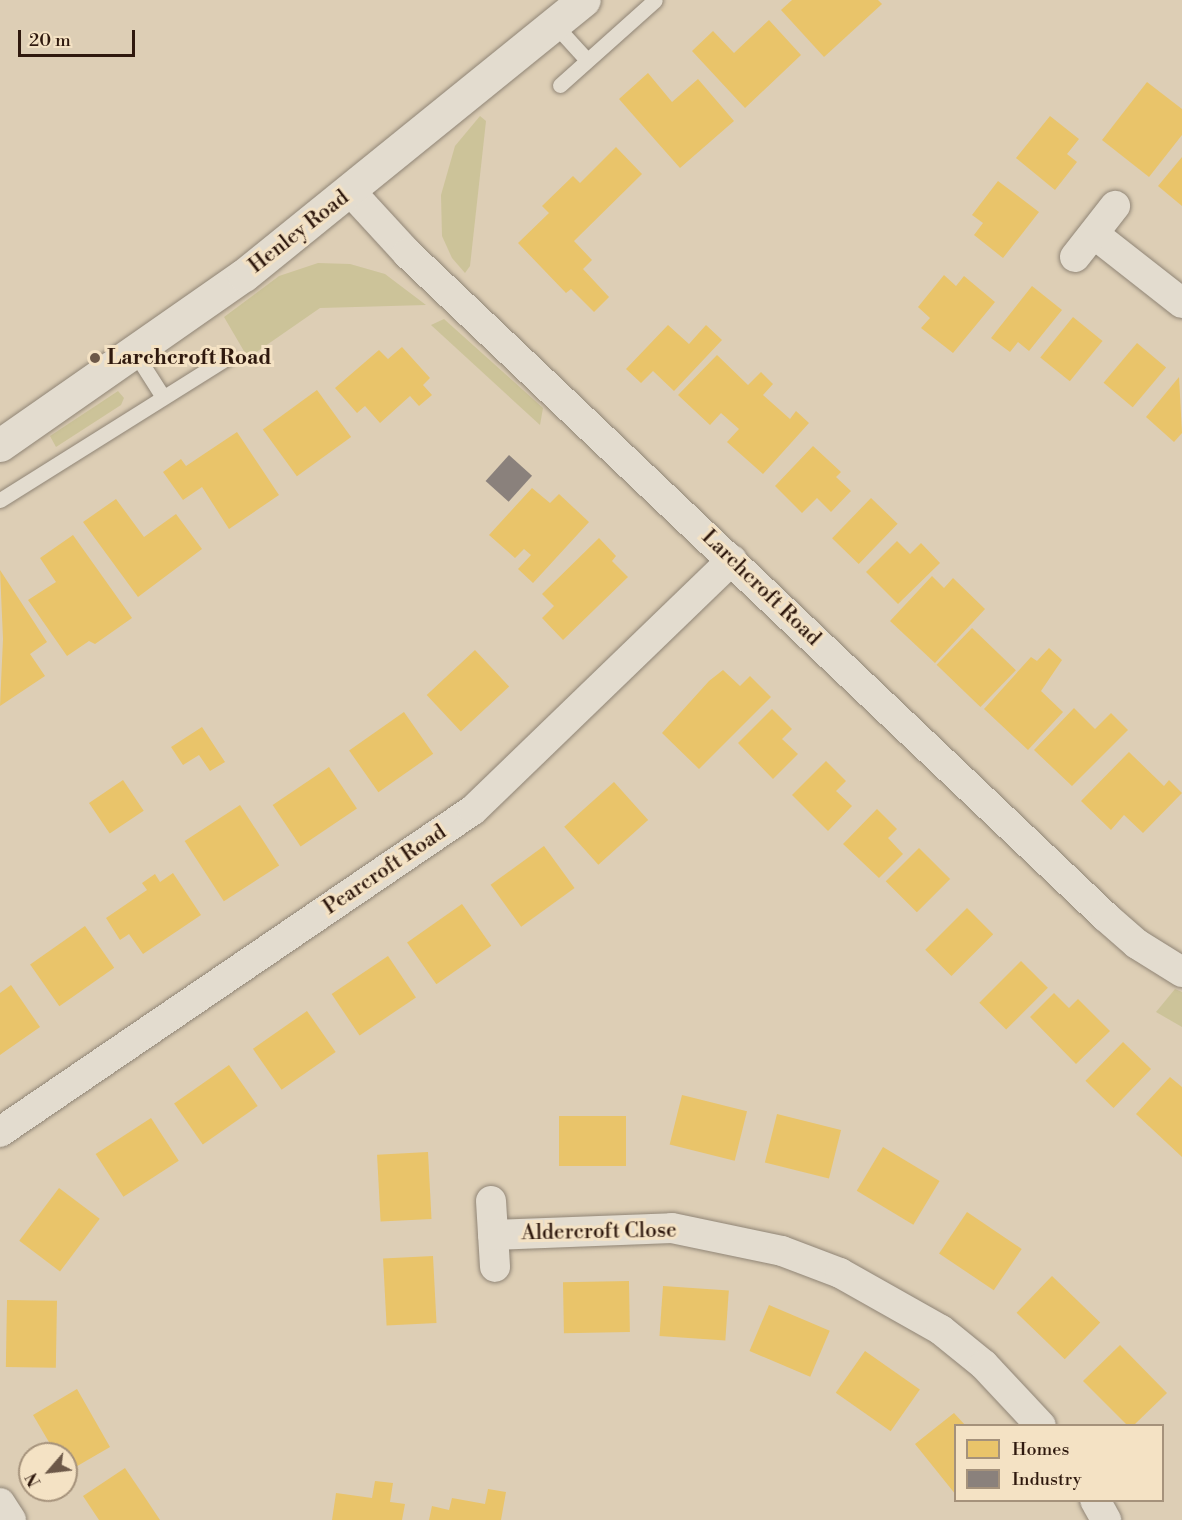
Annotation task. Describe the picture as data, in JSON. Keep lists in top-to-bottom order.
{
  "streets": {
    "street": [
      "Henley Road",
      "Larchcroft Road",
      "Pearcroft Road",
      "Aldercroft Close"
    ]
  },
  "crossings": [
    ["Henley Road", "Larchcroft Road"],
    ["Larchcroft Road", "Pearcroft Road"]
  ],
  "places": ["Larchcroft Road"],
  "legend": ["Homes", "Industry"],
  "scale_bar": "20 m",
  "north": "bottom left"
}
